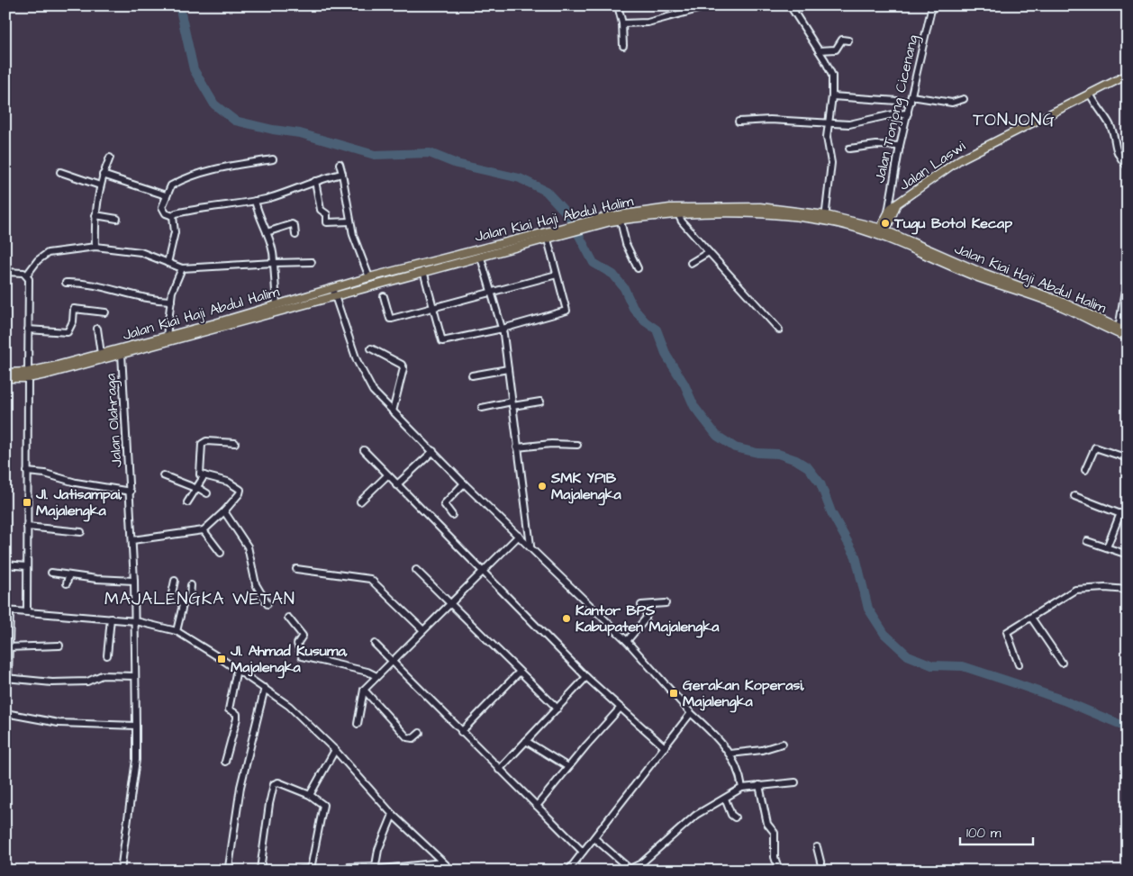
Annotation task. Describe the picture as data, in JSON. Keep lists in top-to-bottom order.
{
  "streets": {
    "main road": ["Jalan Laswi", "Jalan Kiai Haji Abdul Halim"],
    "street": ["Jalan Tonjong Cicenang", "Jalan Olahraga"]
  },
  "crossings": [
    ["Jalan Tonjong Cicenang", "Jalan Laswi"],
    ["Jalan Laswi", "Jalan Kiai Haji Abdul Halim"],
    ["Jalan Kiai Haji Abdul Halim", "Jalan Olahraga"]
  ],
  "districts": ["TONJONG", "MAJALENGKA WETAN"],
  "places": {
    "other": ["Tugu Botol Kecap", "SMK YPIB Majalengka", "Kantor BPS Kabupaten Majalengka"],
    "transit": ["Jl. Jatisampai, Majalengka", "Jl. Ahmad Kusuma, Majalengka", "Gerakan Koperasi, Majalengka"]
  },
  "scale_bar": "100 m"
}
